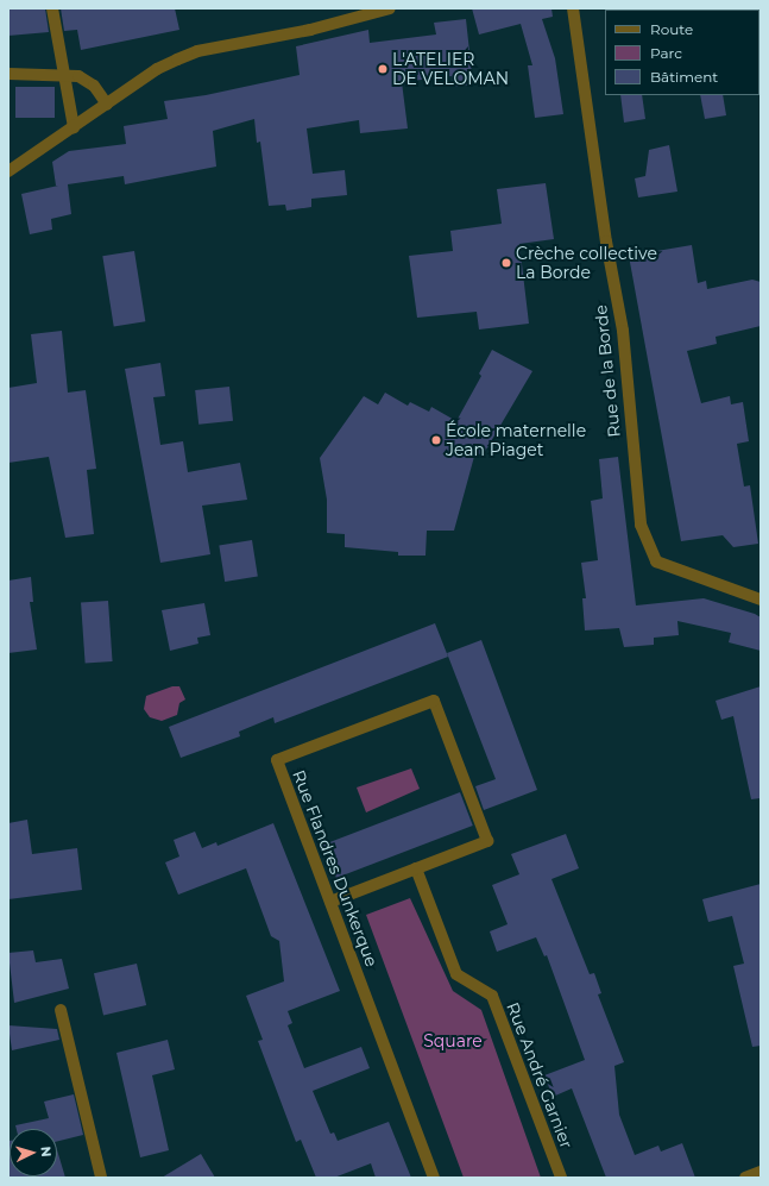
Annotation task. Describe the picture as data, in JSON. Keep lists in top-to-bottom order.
{
  "streets": {
    "street": ["Rue de la Borde", "Rue Flandres Dunkerque", "Rue André Garnier"]
  },
  "crossings": [
    ["Rue Flandres Dunkerque", "Rue André Garnier"]
  ],
  "parks": ["Square"],
  "places": ["L'ATELIER DE VELOMAN", "Crèche collective La Borde", "École maternelle Jean Piaget"],
  "legend": ["Route", "Parc", "Bâtiment"],
  "north": "right"
}
